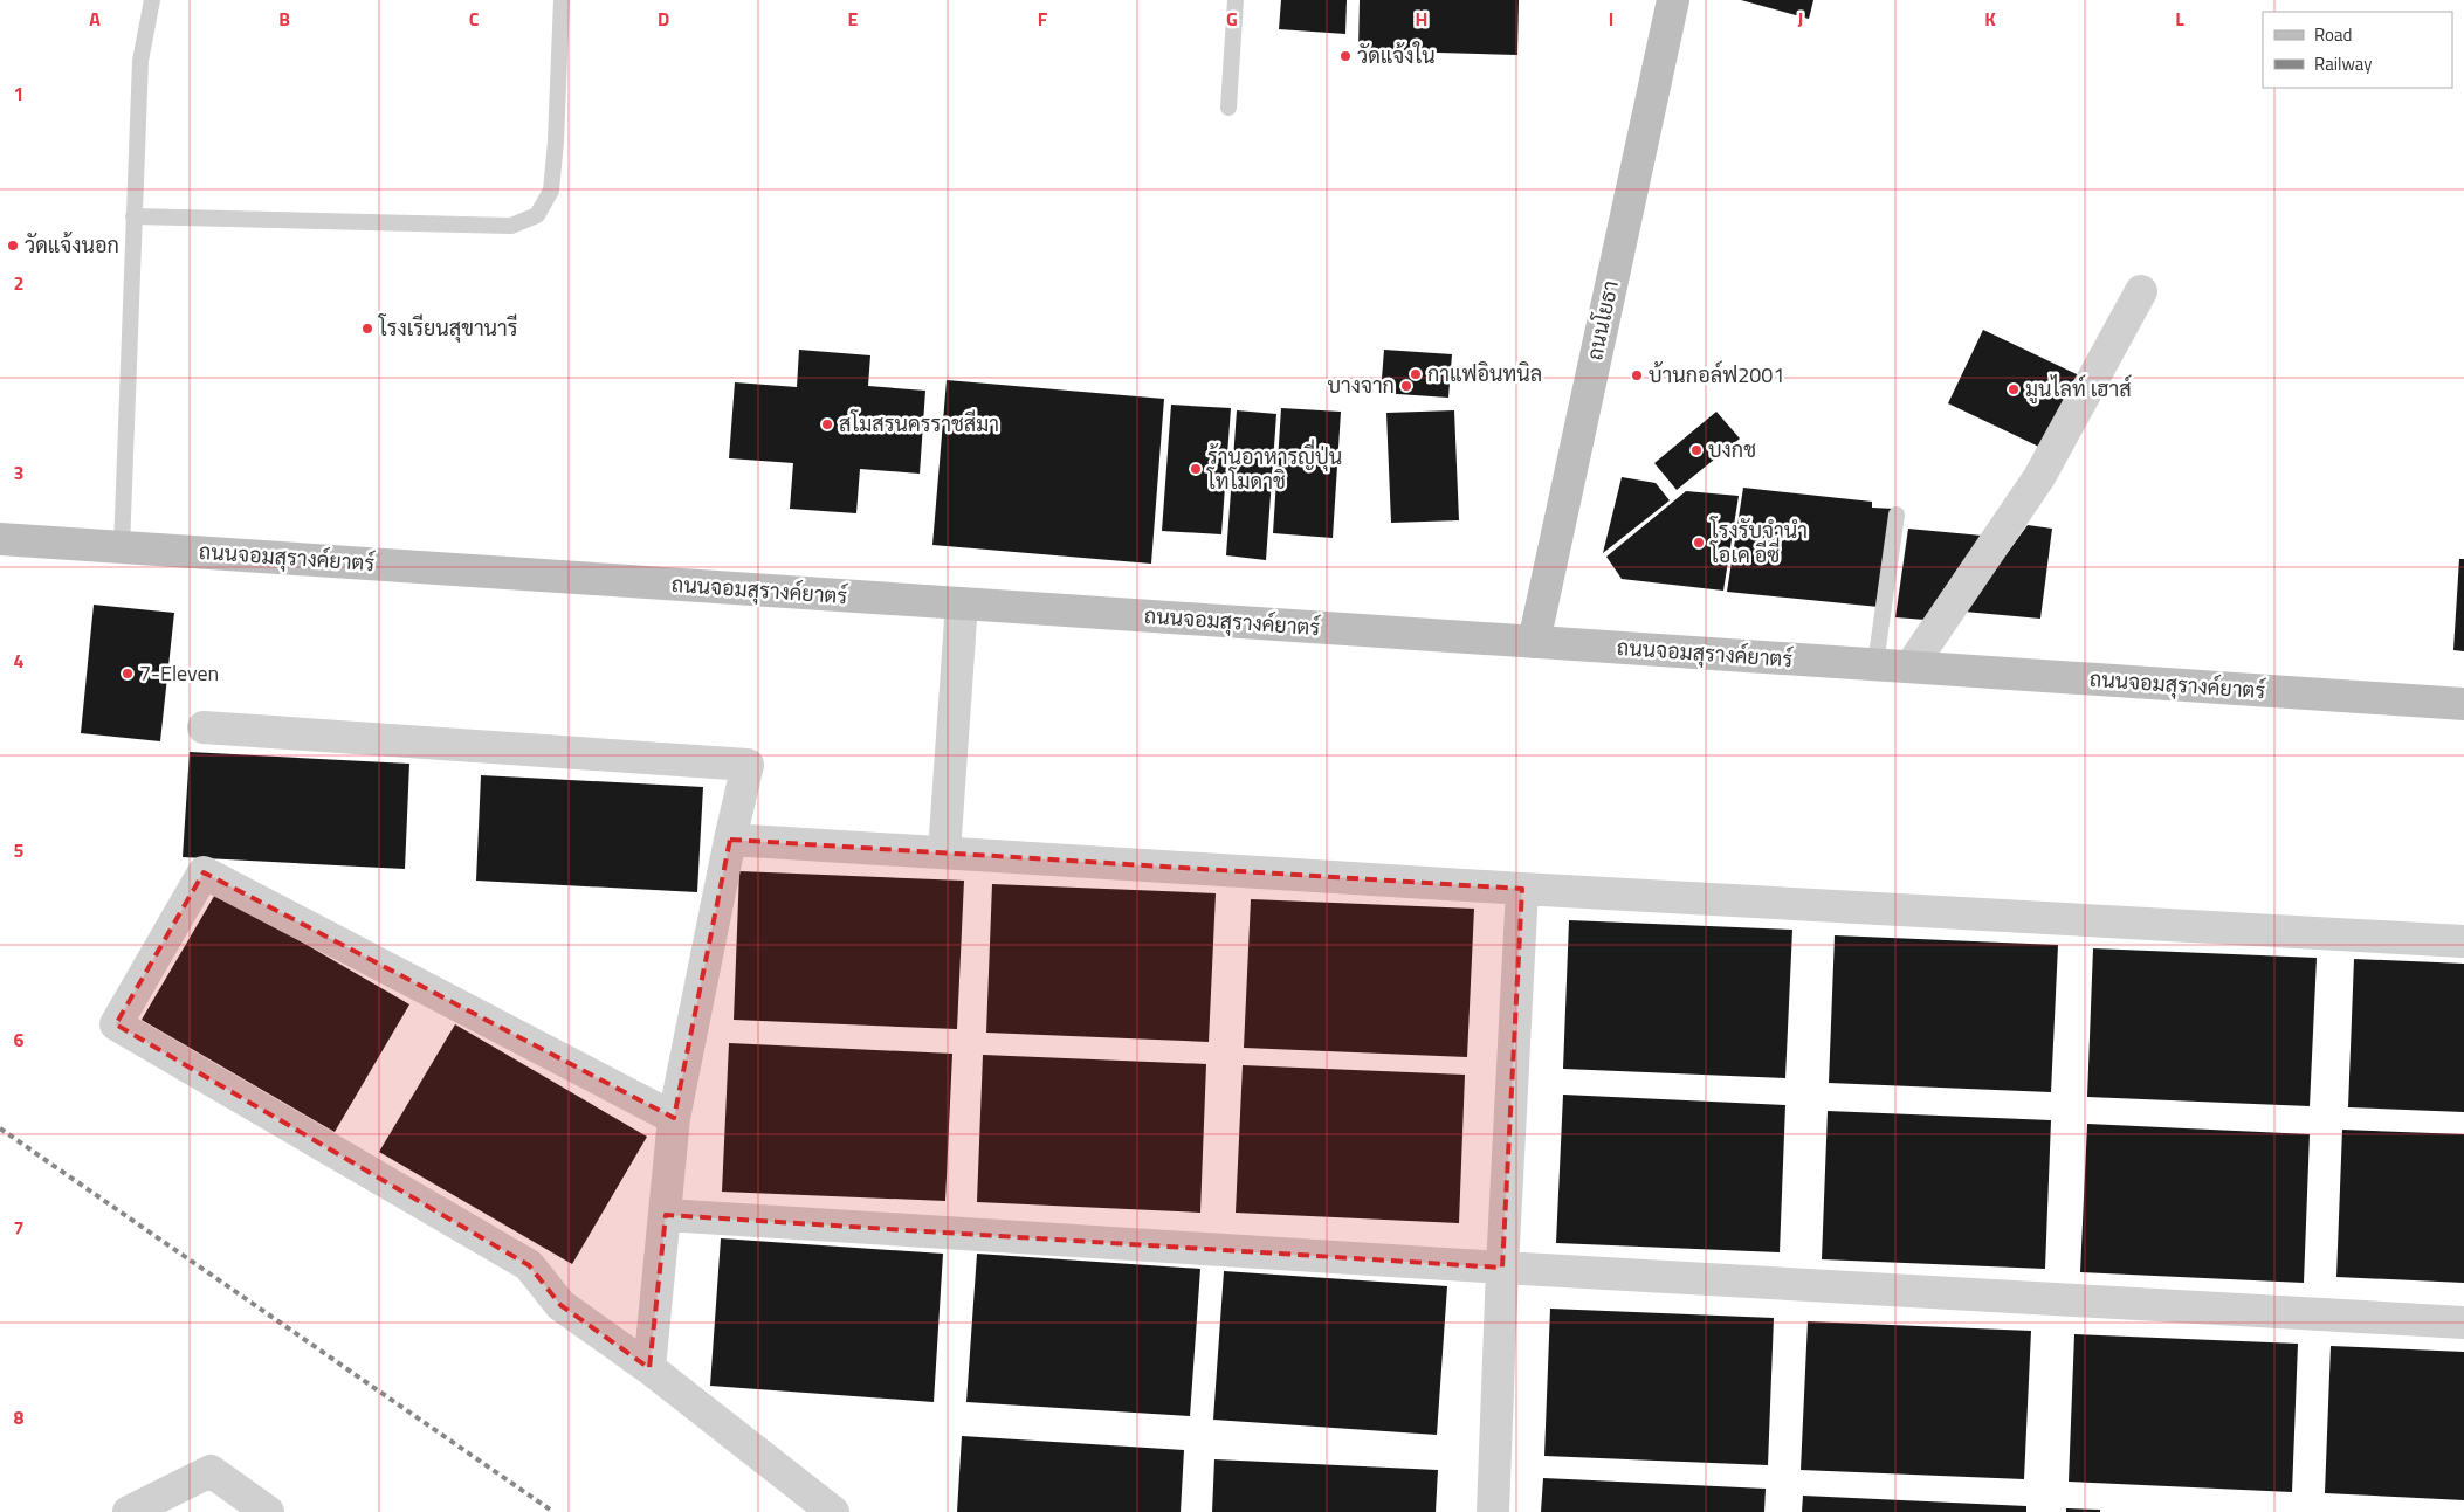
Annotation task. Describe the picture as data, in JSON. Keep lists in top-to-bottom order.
{
  "streets": {
    "main road": ["ถนนโยธา", "ถนนจอมสุรางค์ยาตร์"]
  },
  "crossings": [
    ["ถนนโยธา", "ถนนจอมสุรางค์ยาตร์"]
  ],
  "places": [
    "วัดแจ้งใน",
    "วัดแจ้งนอก",
    "โรงเรียนสุขานารี",
    "กาแฟอินทนิล",
    "บ้านกอล์ฟ2001",
    "บางจาก",
    "มูนไลท์ เฮาส์",
    "สโมสรนครราชสีมา",
    "บงกช",
    "ร้านอาหารญี่ปุ่น โทโมดาชิ",
    "โรงรับจำนำ โอเค อีซี่",
    "7-Eleven"
  ],
  "legend": ["Road", "Railway"],
  "grid": {
    "columns": [
      "A",
      "B",
      "C",
      "D",
      "E",
      "F",
      "G",
      "H",
      "I",
      "J",
      "K",
      "L"
    ],
    "rows": [
      "1",
      "2",
      "3",
      "4",
      "5",
      "6",
      "7",
      "8"
    ]
  }
}
